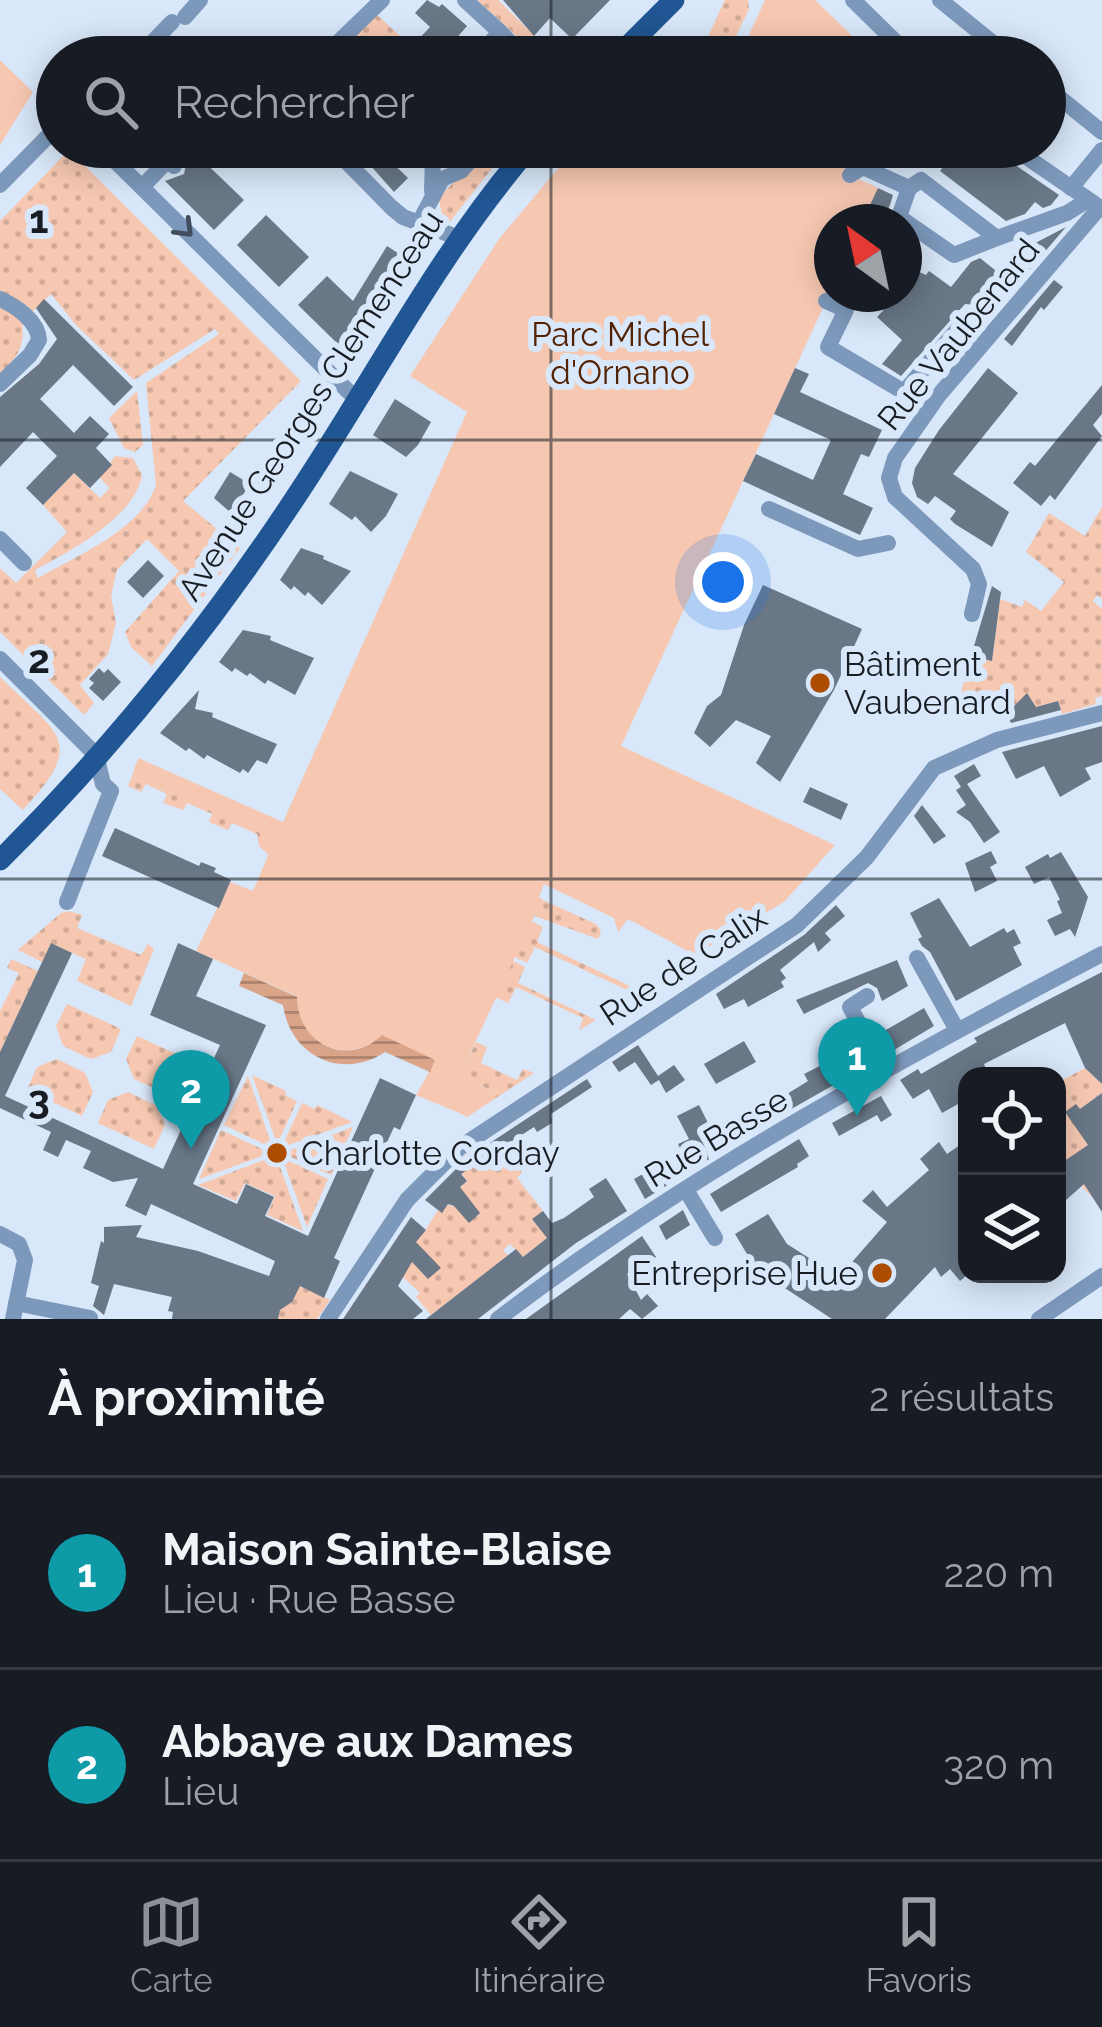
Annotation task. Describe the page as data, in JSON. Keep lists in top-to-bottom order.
{
  "streets": {
    "main road": ["Avenue Georges Clemenceau"],
    "street": ["Rue Vaubenard", "Rue de Calix", "Rue Basse"]
  },
  "parks": ["Parc Michel d'Ornano"],
  "places": ["Bâtiment Vaubenard", "Charlotte Corday", "Entreprise Hue"],
  "north": "top left",
  "page": {
    "search": "Rechercher",
    "pins": ["1", "2"],
    "heading": ["À proximité", "2 résultats"],
    "list": [
      {
        "mark": "1",
        "name": "Maison Sainte-Blaise",
        "note": "Lieu · Rue Basse",
        "value": "220 m"
      },
      {
        "mark": "2",
        "name": "Abbaye aux Dames",
        "note": "Lieu",
        "value": "320 m"
      }
    ],
    "nav": ["Carte", "Itinéraire", "Favoris"]
  },
  "grid": {
    "rows": ["1", "2", "3"]
  }
}
